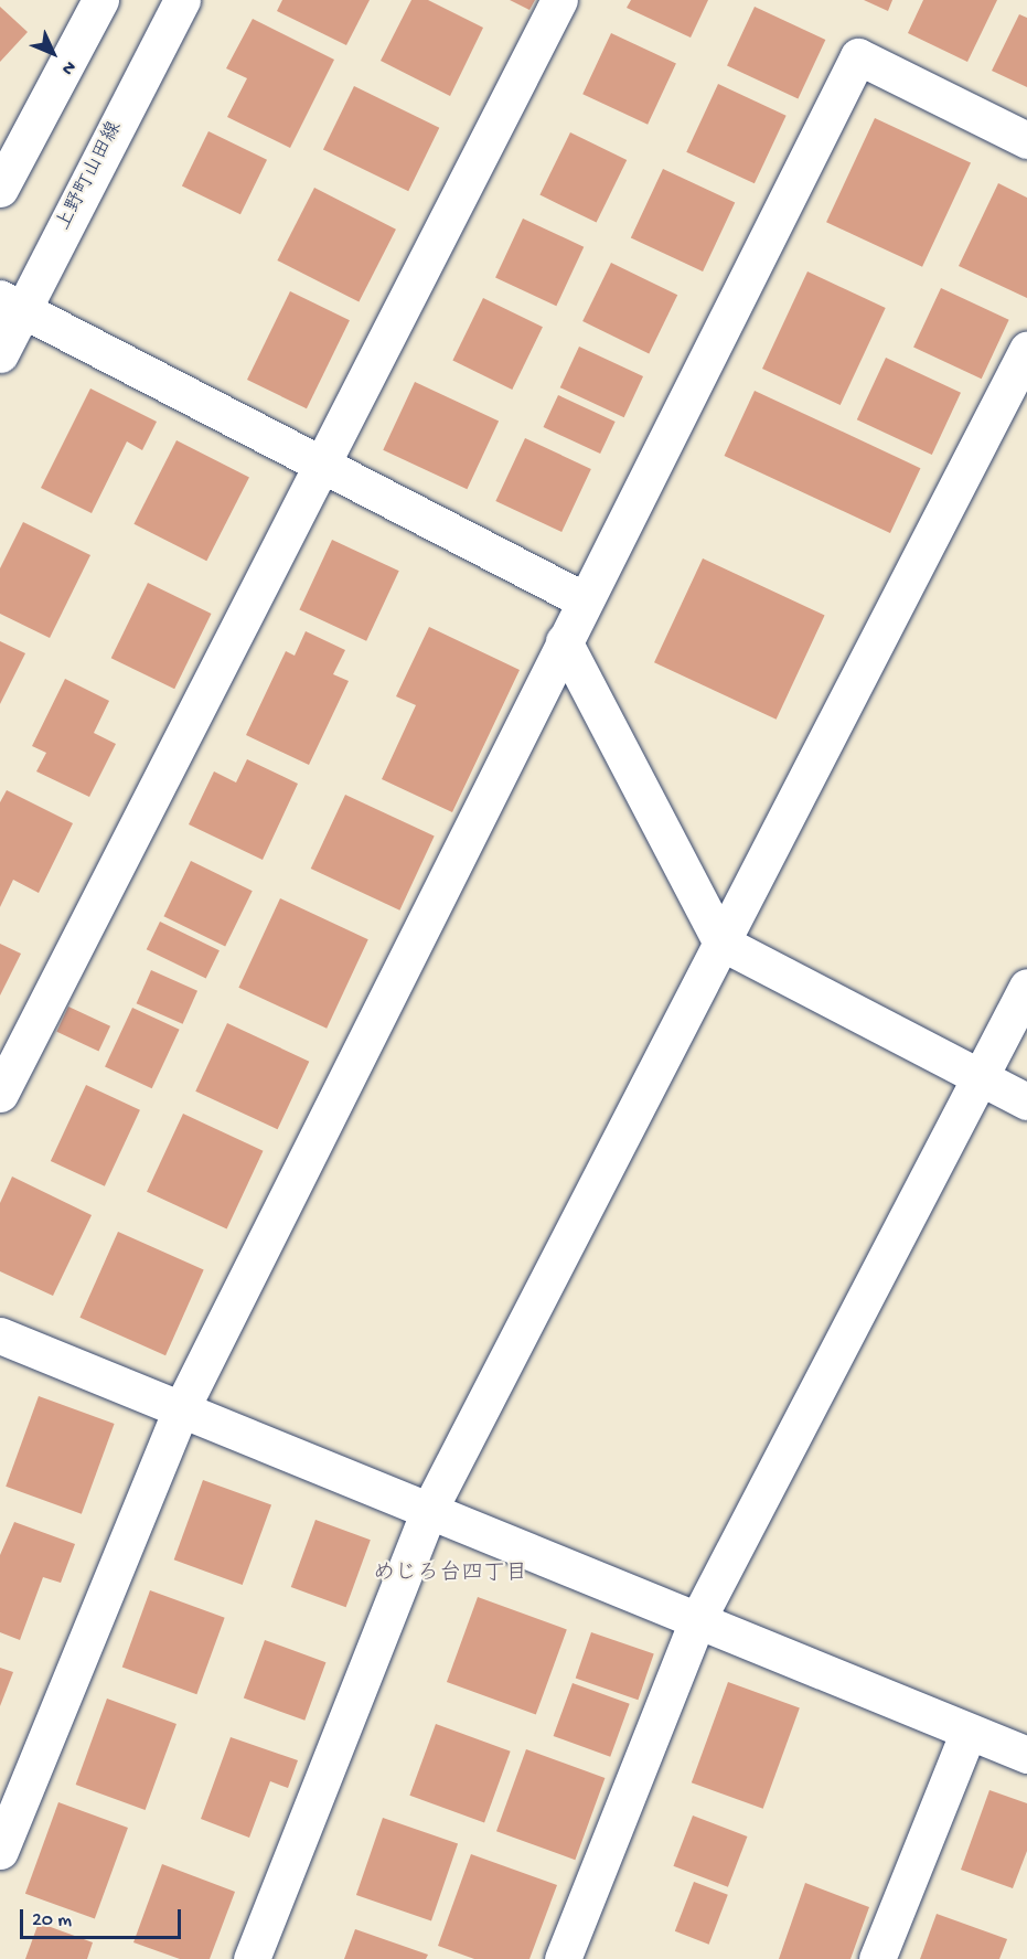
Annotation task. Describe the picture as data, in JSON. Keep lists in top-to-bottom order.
{
  "streets": {
    "street": ["上野町山田線"]
  },
  "districts": ["めじろ台四丁目"],
  "scale_bar": "20 m",
  "north": "bottom right"
}
